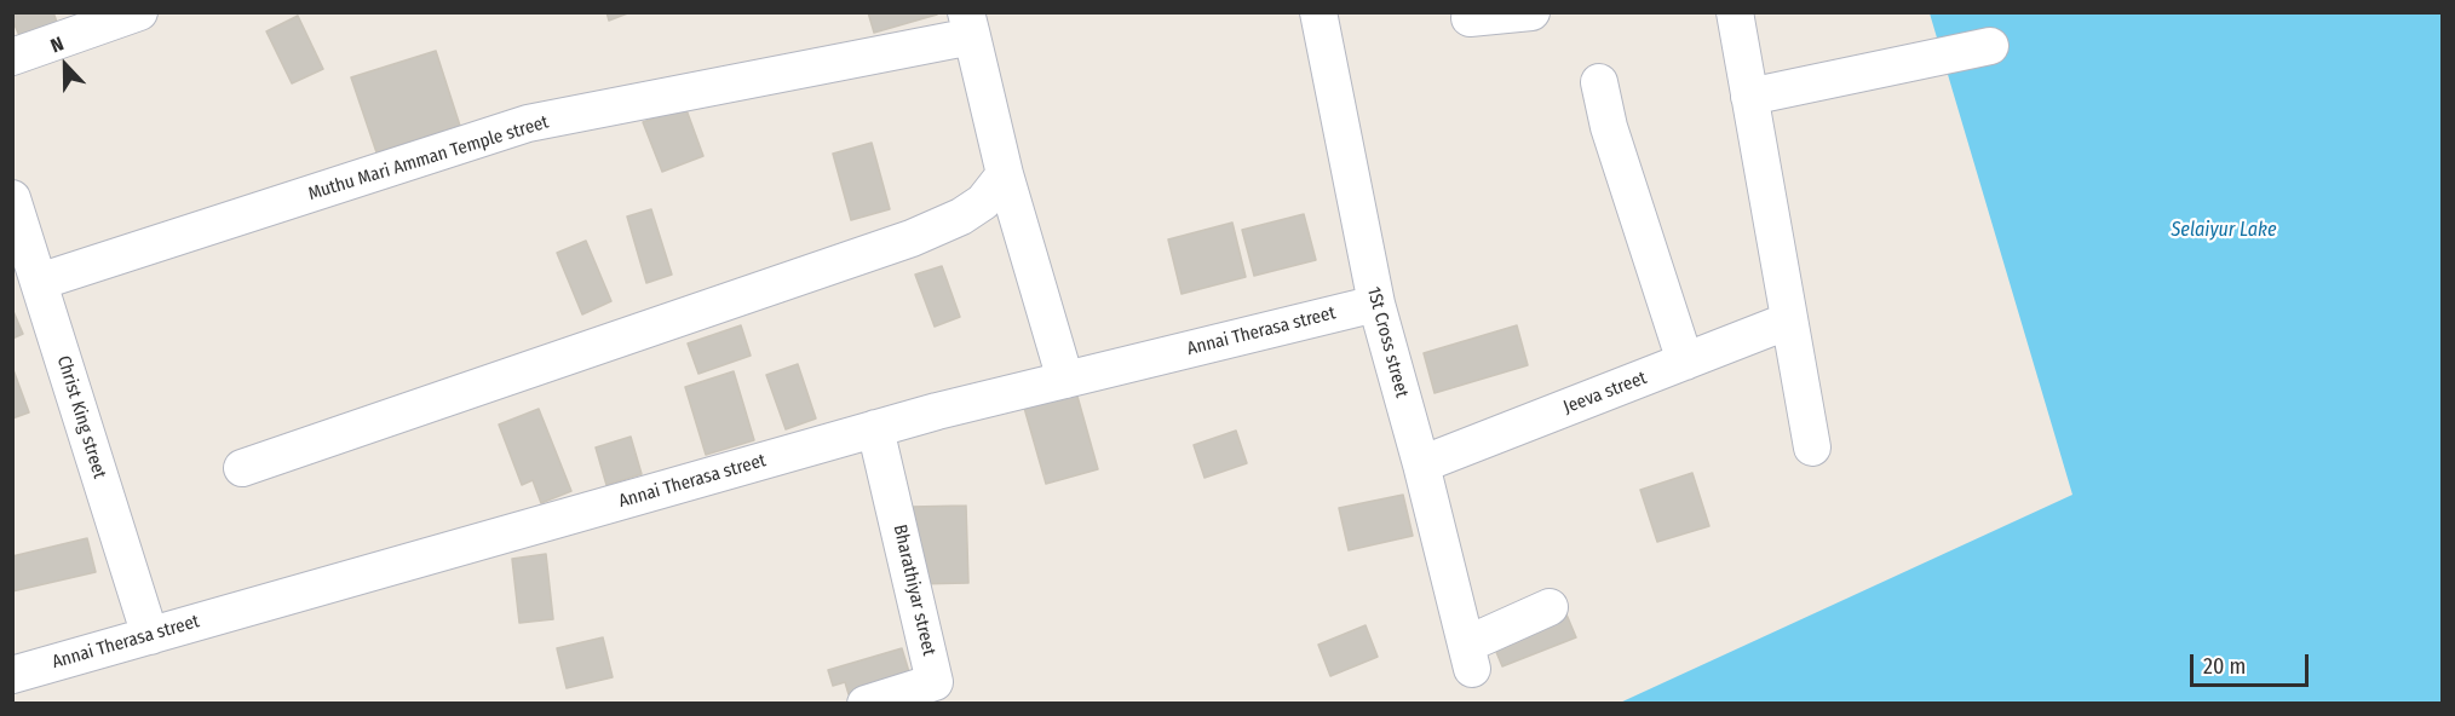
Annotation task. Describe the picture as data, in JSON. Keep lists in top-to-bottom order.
{
  "streets": {
    "street": [
      "Muthu Mari Amman Temple street",
      "Annai Therasa street",
      "1St Cross street",
      "Jeeva street",
      "Christ King street",
      "Bharathiyar street"
    ]
  },
  "crossings": [
    ["Muthu Mari Amman Temple street", "Christ King street"],
    ["Annai Therasa street", "1St Cross street"],
    ["Annai Therasa street", "Christ King street"],
    ["Annai Therasa street", "Bharathiyar street"],
    ["1St Cross street", "Jeeva street"]
  ],
  "water": ["Selaiyur Lake"],
  "scale_bar": "20 m",
  "north": "top"
}
